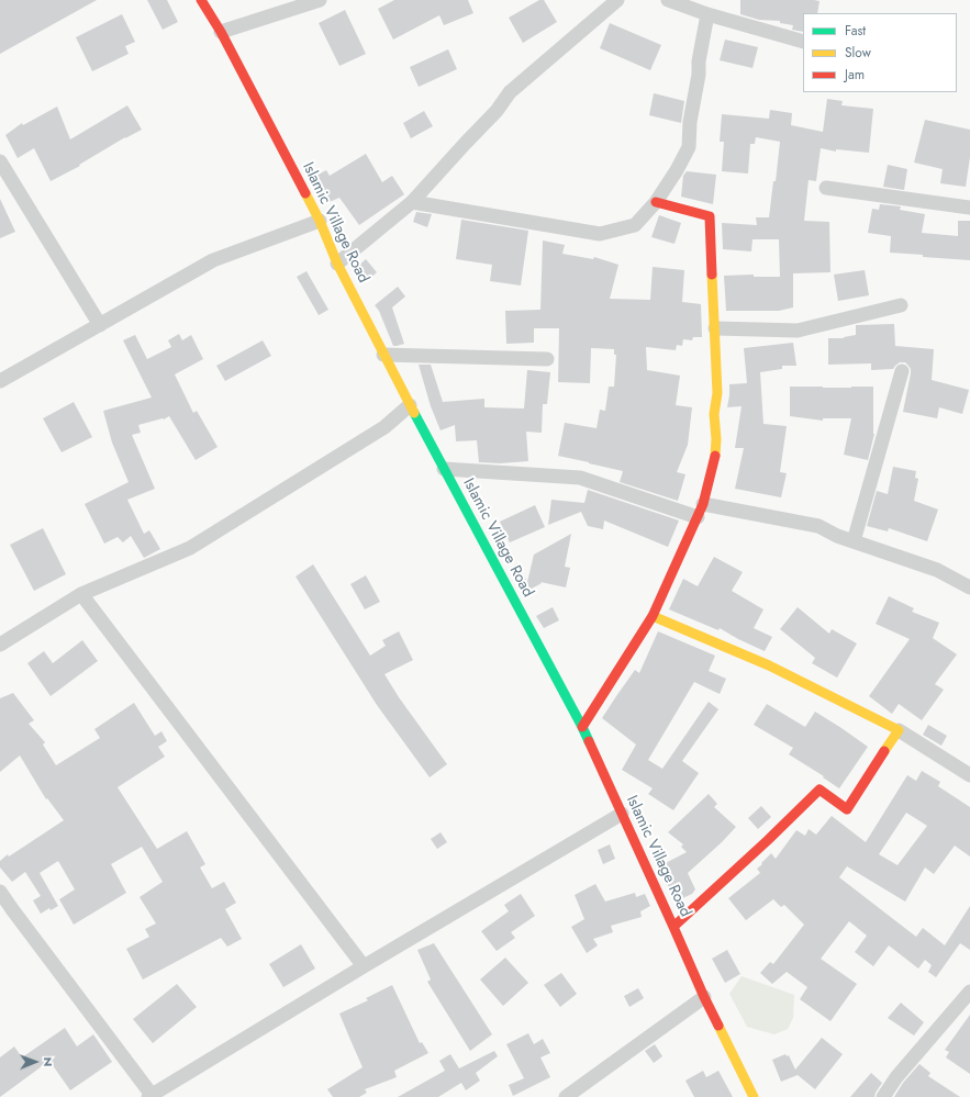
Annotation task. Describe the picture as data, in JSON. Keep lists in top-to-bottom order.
{
  "streets": {
    "street": ["Islamic Village Road"]
  },
  "legend": ["Fast", "Slow", "Jam"],
  "north": "right"
}
